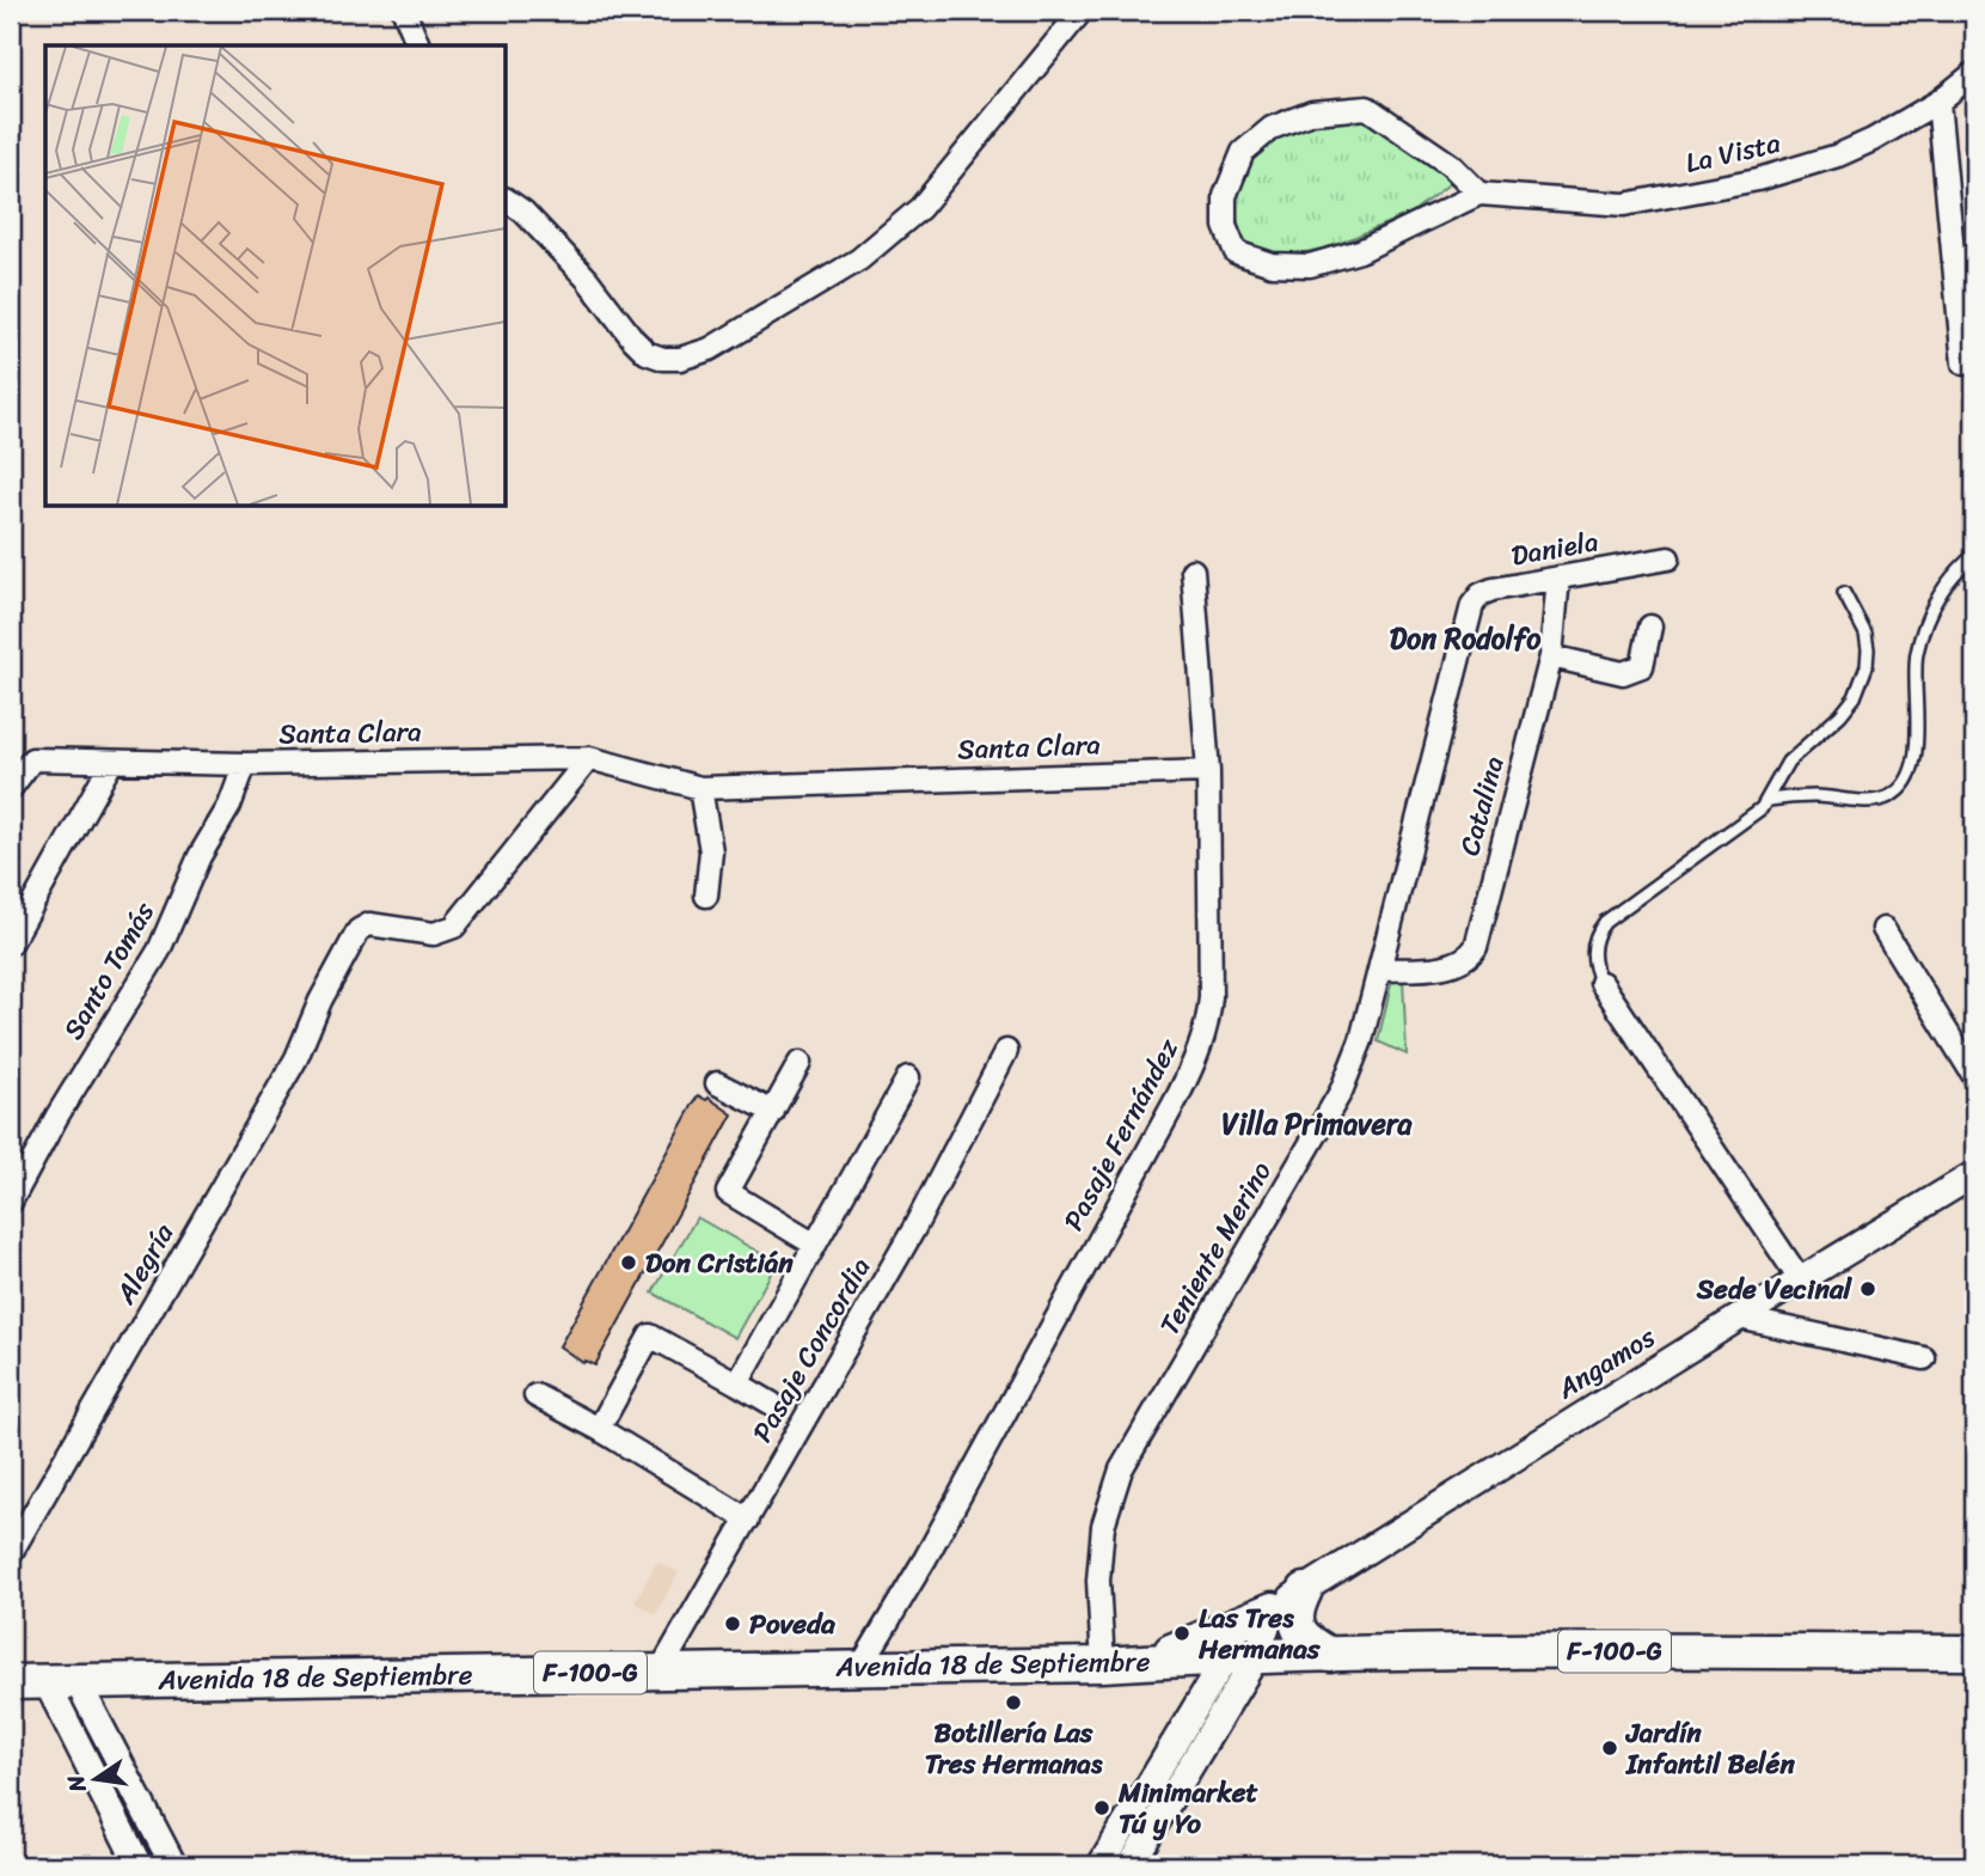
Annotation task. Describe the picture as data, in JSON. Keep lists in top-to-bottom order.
{
  "streets": {
    "main road": ["F-100-G", "Avenida 18 de Septiembre"],
    "street": [
      "La Vista",
      "Daniela",
      "Santa Clara",
      "Catalina",
      "Santo Tomás",
      "Pasaje Fernández",
      "Teniente Merino",
      "Alegría",
      "Pasaje Concordia",
      "Angamos"
    ]
  },
  "crossings": [
    ["Daniela", "Catalina"],
    ["Daniela", "Teniente Merino"],
    ["Santa Clara", "Santo Tomás"],
    ["Santa Clara", "Pasaje Fernández"],
    ["Santa Clara", "Alegría"],
    ["Catalina", "Teniente Merino"],
    ["Pasaje Fernández", "Avenida 18 de Septiembre"],
    ["Teniente Merino", "Avenida 18 de Septiembre"],
    ["Pasaje Concordia", "Avenida 18 de Septiembre"]
  ],
  "districts": ["Don Rodolfo", "Villa Primavera"],
  "places": [
    "Don Cristián",
    "Sede Vecinal",
    "Poveda",
    "Las Tres Hermanas",
    "Botillería Las Tres Hermanas",
    "Jardín Infantil Belén",
    "Minimarket Tú y Yo"
  ],
  "north": "left"
}
